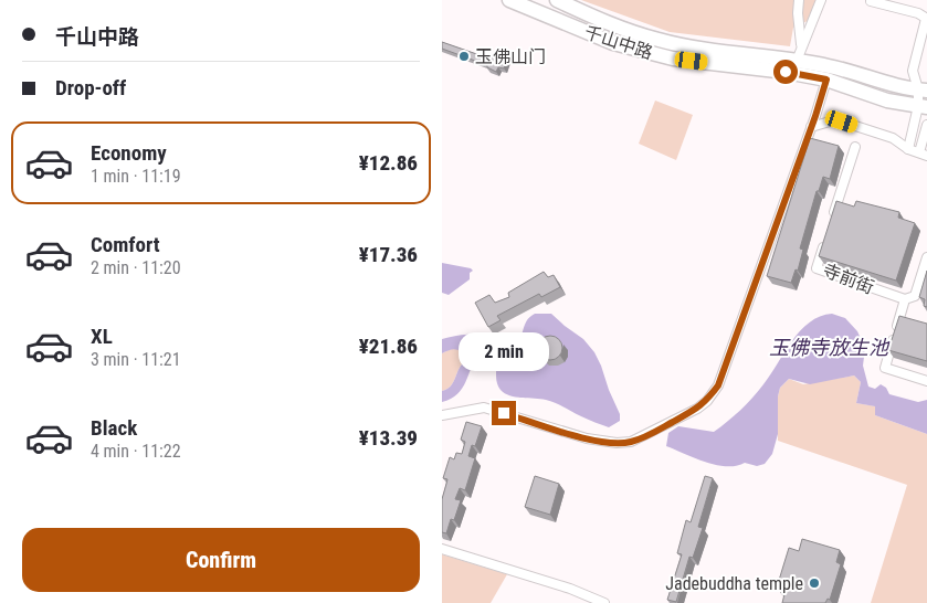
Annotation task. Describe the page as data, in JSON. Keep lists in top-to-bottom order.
{
  "streets": {
    "main road": ["千山中路"],
    "street": ["寺前街"]
  },
  "water": ["玉佛寺放生池"],
  "places": ["玉佛山门", "Jadebuddha temple"],
  "page": {
    "banner": ["千山中路", "Drop-off"],
    "list": [
      {
        "name": "Economy",
        "note": "1 min · 11:19",
        "value": "¥12.86"
      },
      {
        "name": "Comfort",
        "note": "2 min · 11:20",
        "value": "¥17.36"
      },
      {
        "name": "XL",
        "note": "3 min · 11:21",
        "value": "¥21.86"
      },
      {
        "name": "Black",
        "note": "4 min · 11:22",
        "value": "¥13.39"
      }
    ],
    "bubble": "2 min",
    "buttons": "Confirm"
  }
}
